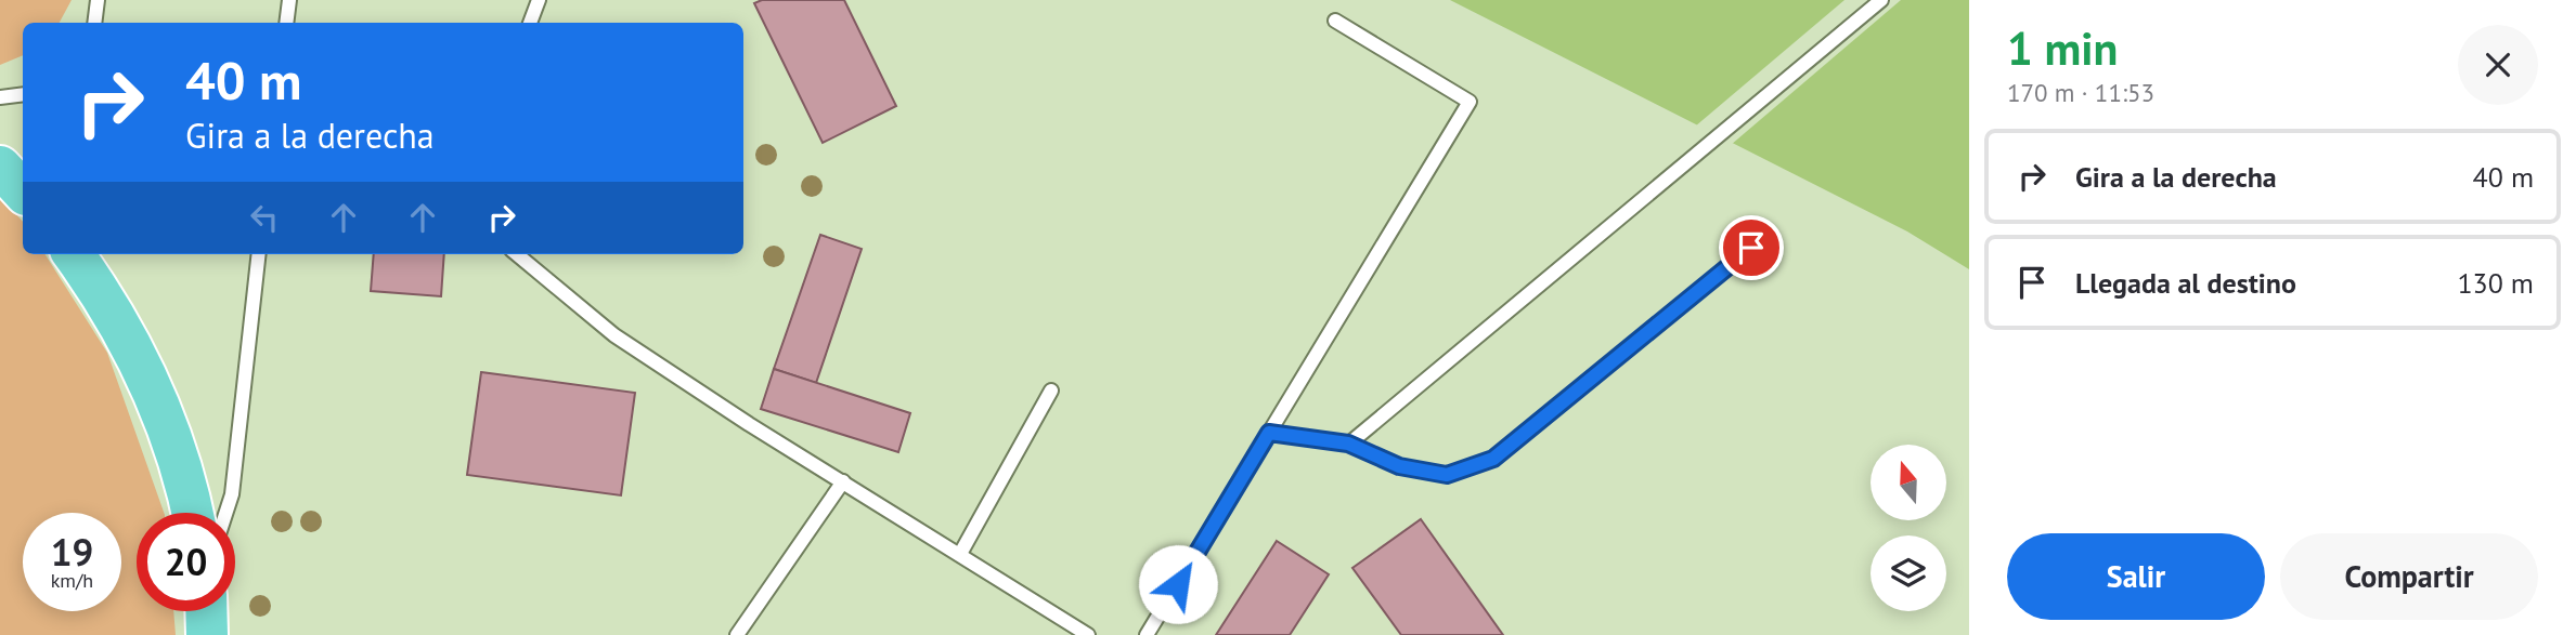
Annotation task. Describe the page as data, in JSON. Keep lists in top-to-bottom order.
{
  "north": "top",
  "page": {
    "heading": ["1 min", "170 m · 11:53"],
    "turn": ["40 m", "Gira a la derecha"],
    "list": [
      {
        "name": "Gira a la derecha",
        "value": "40 m"
      },
      {
        "name": "Llegada al destino",
        "value": "130 m"
      }
    ],
    "speed": "19 km/h",
    "limit": "20",
    "buttons": ["Salir", "Compartir"]
  }
}
